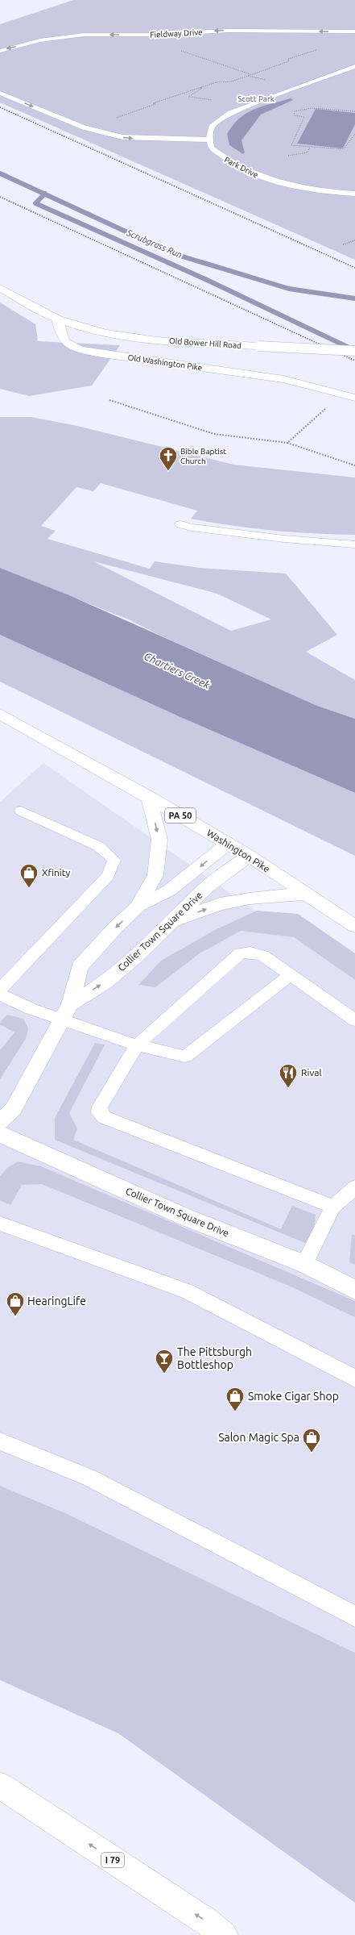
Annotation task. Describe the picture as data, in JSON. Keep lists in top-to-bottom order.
{
  "streets": {
    "main road": [
      "Old Bower Hill Road",
      "Old Washington Pike",
      "PA 50",
      "Washington Pike",
      "Collier Town Square Drive",
      "I 79"
    ],
    "lane": ["Fieldway Drive", "Park Drive"]
  },
  "crossings": [
    ["Old Bower Hill Road", "Old Washington Pike"],
    ["Washington Pike", "Collier Town Square Drive"]
  ],
  "water": ["Scrubgrass Run", "Chartiers Creek"],
  "parks": ["Scott Park"],
  "places": {
    "church": ["Bible Baptist Church"],
    "shop": [
      "Xfinity",
      "HearingLife",
      "Smoke Cigar Shop",
      "Salon Magic Spa"
    ],
    "restaurant": ["Rival"],
    "bar": ["The Pittsburgh Bottleshop"]
  }
}
